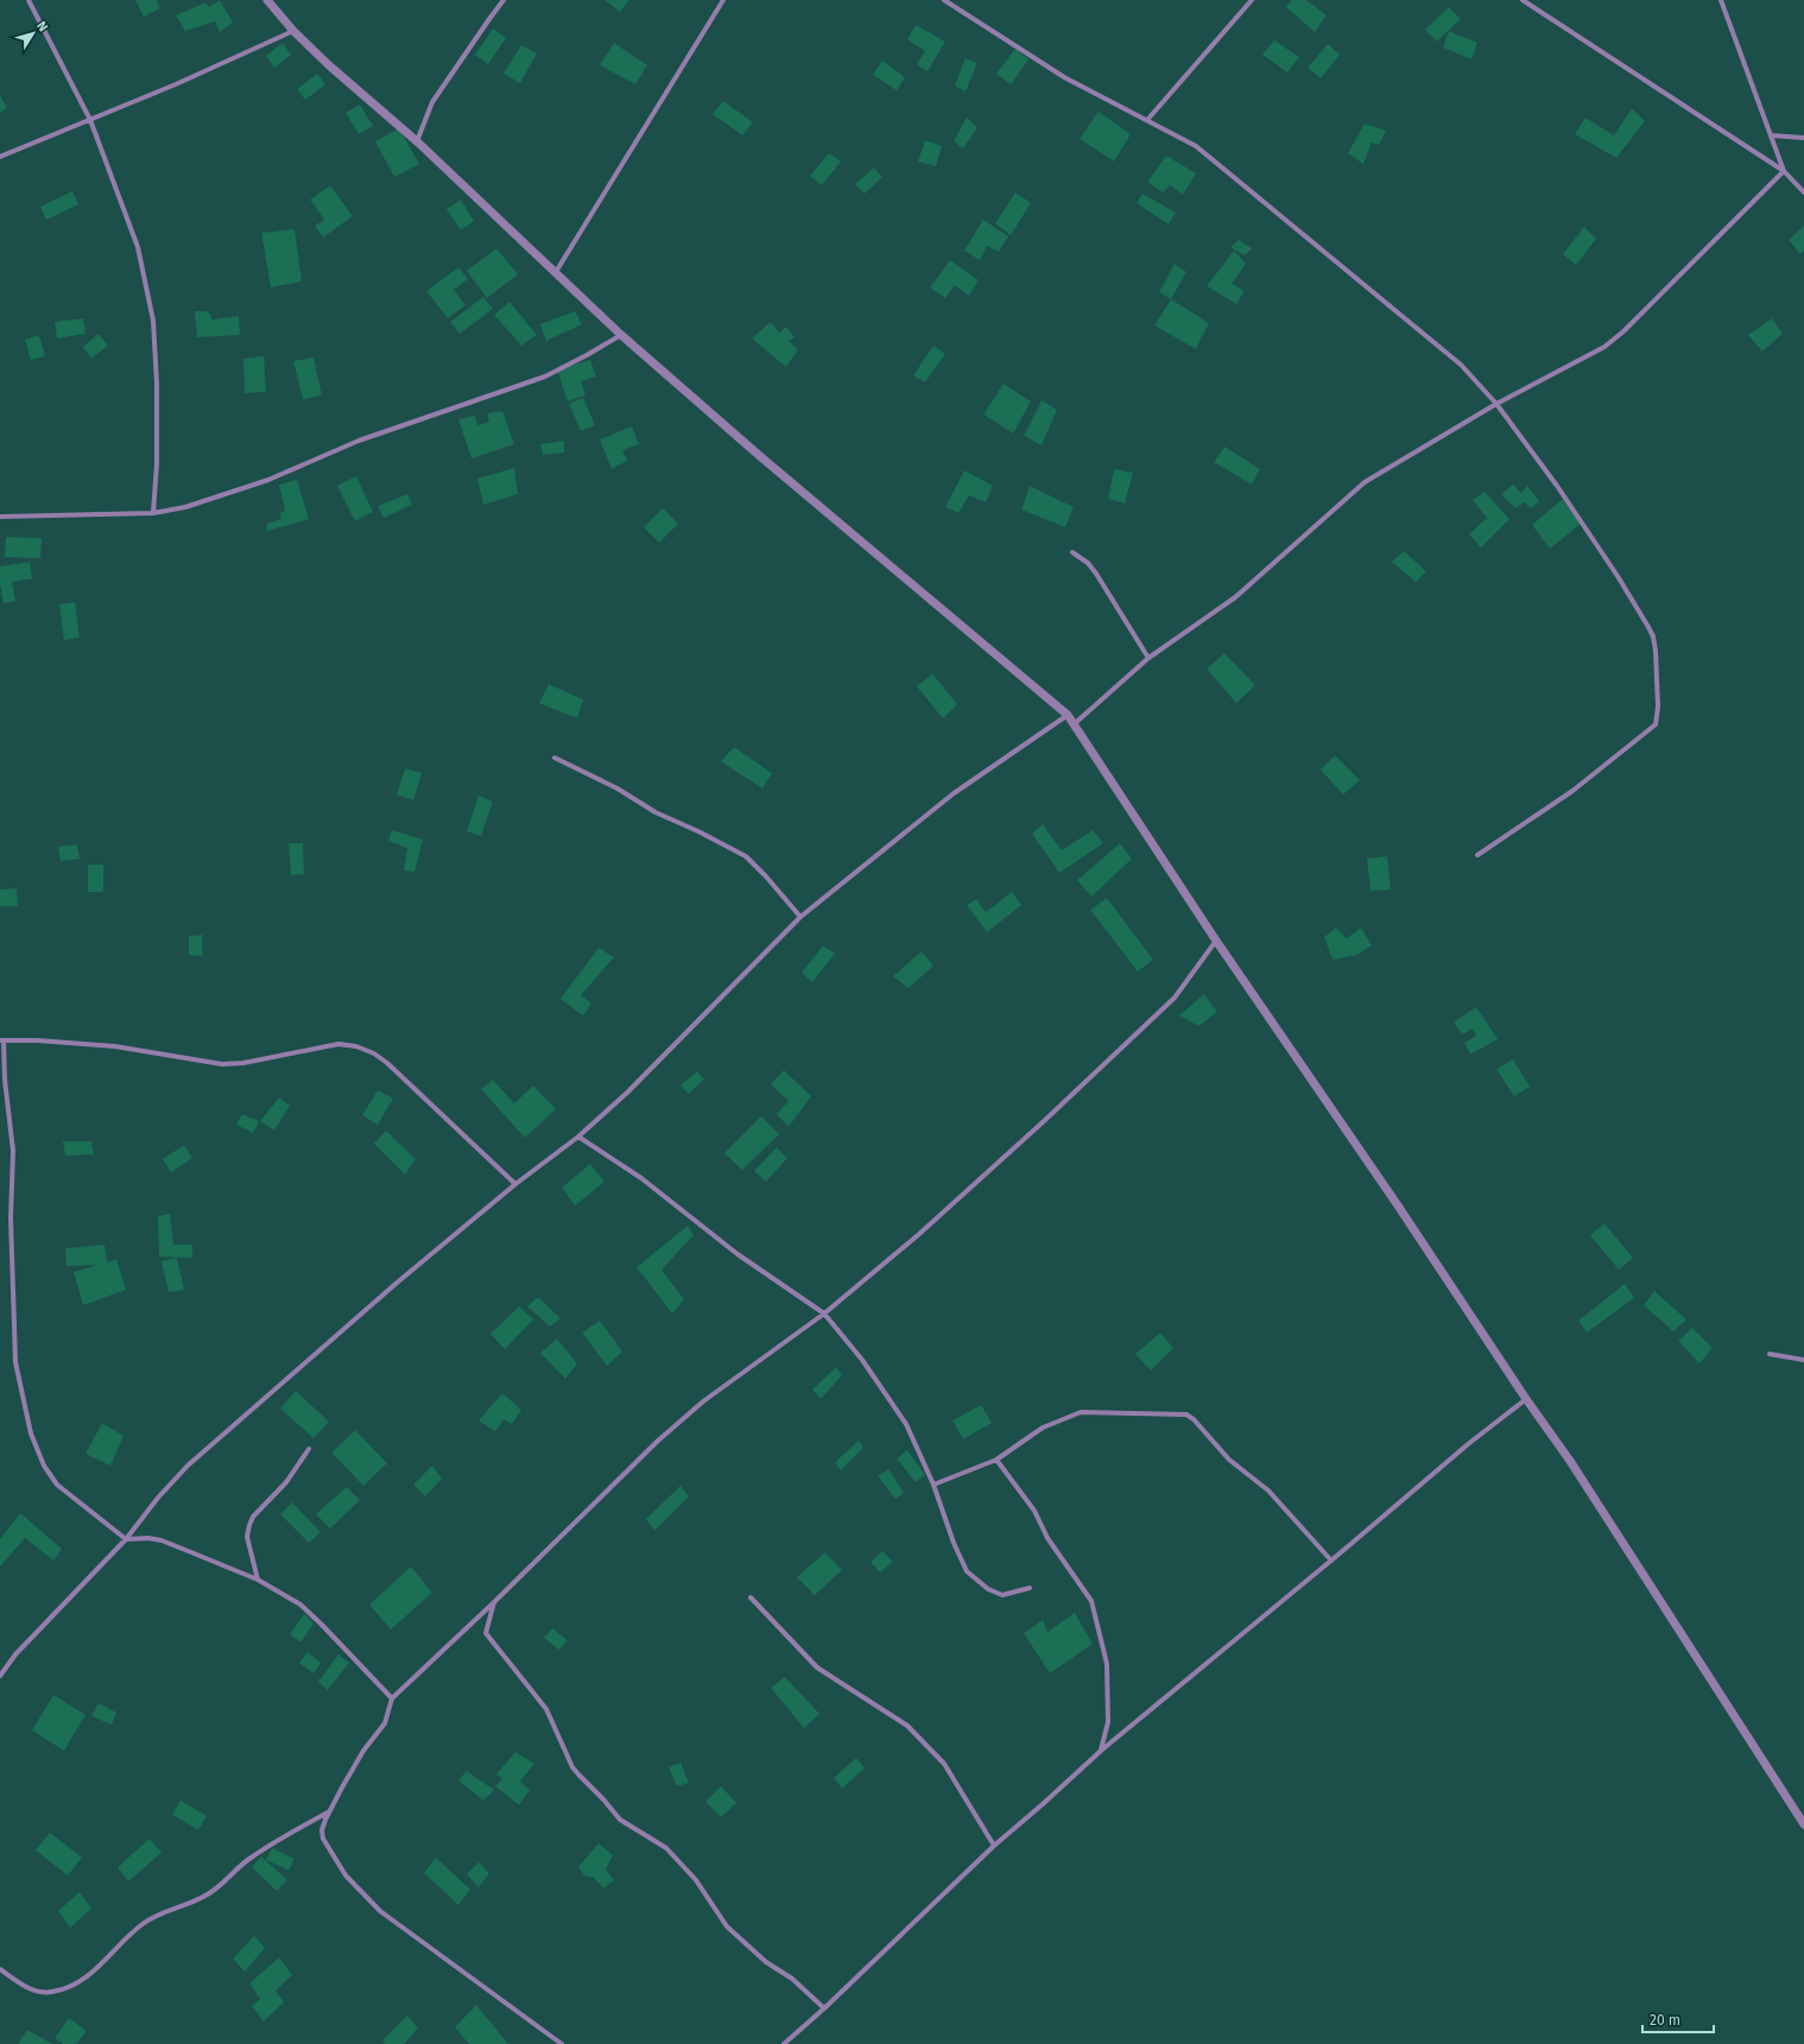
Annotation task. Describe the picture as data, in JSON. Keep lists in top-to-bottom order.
{
  "scale_bar": "20 m",
  "north": "top right"
}
